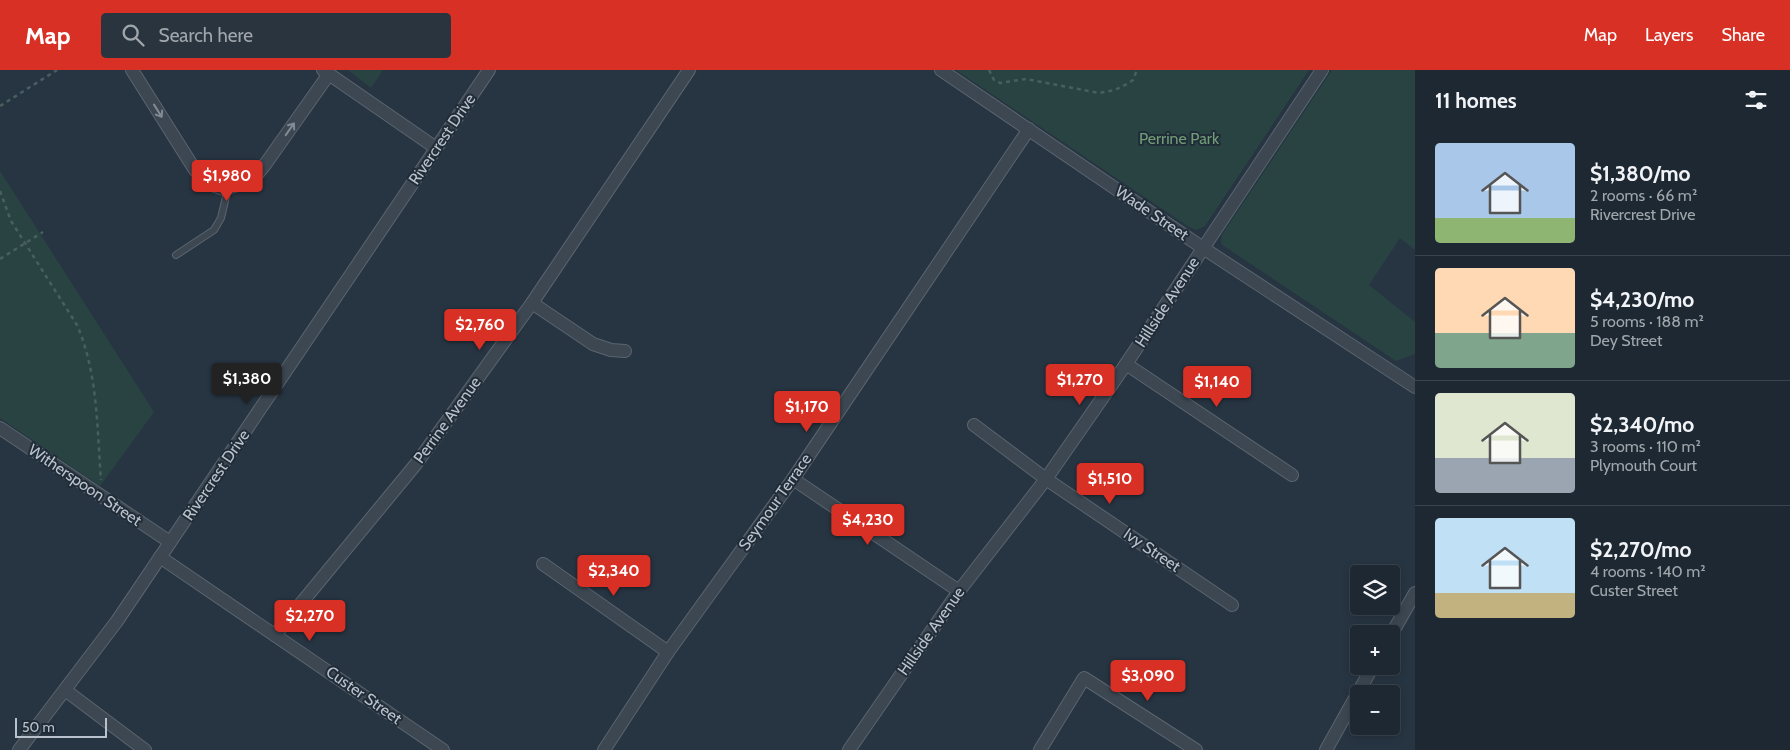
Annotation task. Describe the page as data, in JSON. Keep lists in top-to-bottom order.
{
  "streets": {
    "street": [
      "Rivercrest Drive",
      "Wade Street",
      "Hillside Avenue",
      "Perrine Avenue",
      "Witherspoon Street",
      "Seymour Terrace",
      "Ivy Street",
      "Custer Street"
    ]
  },
  "crossings": [
    ["Rivercrest Drive", "Witherspoon Street"],
    ["Rivercrest Drive", "Custer Street"],
    ["Wade Street", "Hillside Avenue"],
    ["Wade Street", "Seymour Terrace"],
    ["Hillside Avenue", "Ivy Street"],
    ["Perrine Avenue", "Custer Street"]
  ],
  "parks": ["Perrine Park"],
  "scale_bar": "50 m",
  "page": {
    "header": "Map",
    "search": "Search here",
    "nav": ["Map", "Layers", "Share"],
    "heading": "11 homes",
    "list": [
      {
        "name": "$1,380/mo",
        "note": "2 rooms · 66 m² · Rivercrest Drive"
      },
      {
        "name": "$4,230/mo",
        "note": "5 rooms · 188 m² · Dey Street"
      },
      {
        "name": "$2,340/mo",
        "note": "3 rooms · 110 m² · Plymouth Court"
      },
      {
        "name": "$2,270/mo",
        "note": "4 rooms · 140 m² · Custer Street"
      }
    ],
    "price": [
      "$1,980",
      "$2,760",
      "$1,380",
      "$1,270",
      "$1,140",
      "$1,170",
      "$1,510",
      "$4,230",
      "$2,340",
      "$2,270",
      "$3,090"
    ],
    "map_buttons": ["+", "−"],
    "scale": "50 m"
  }
}
